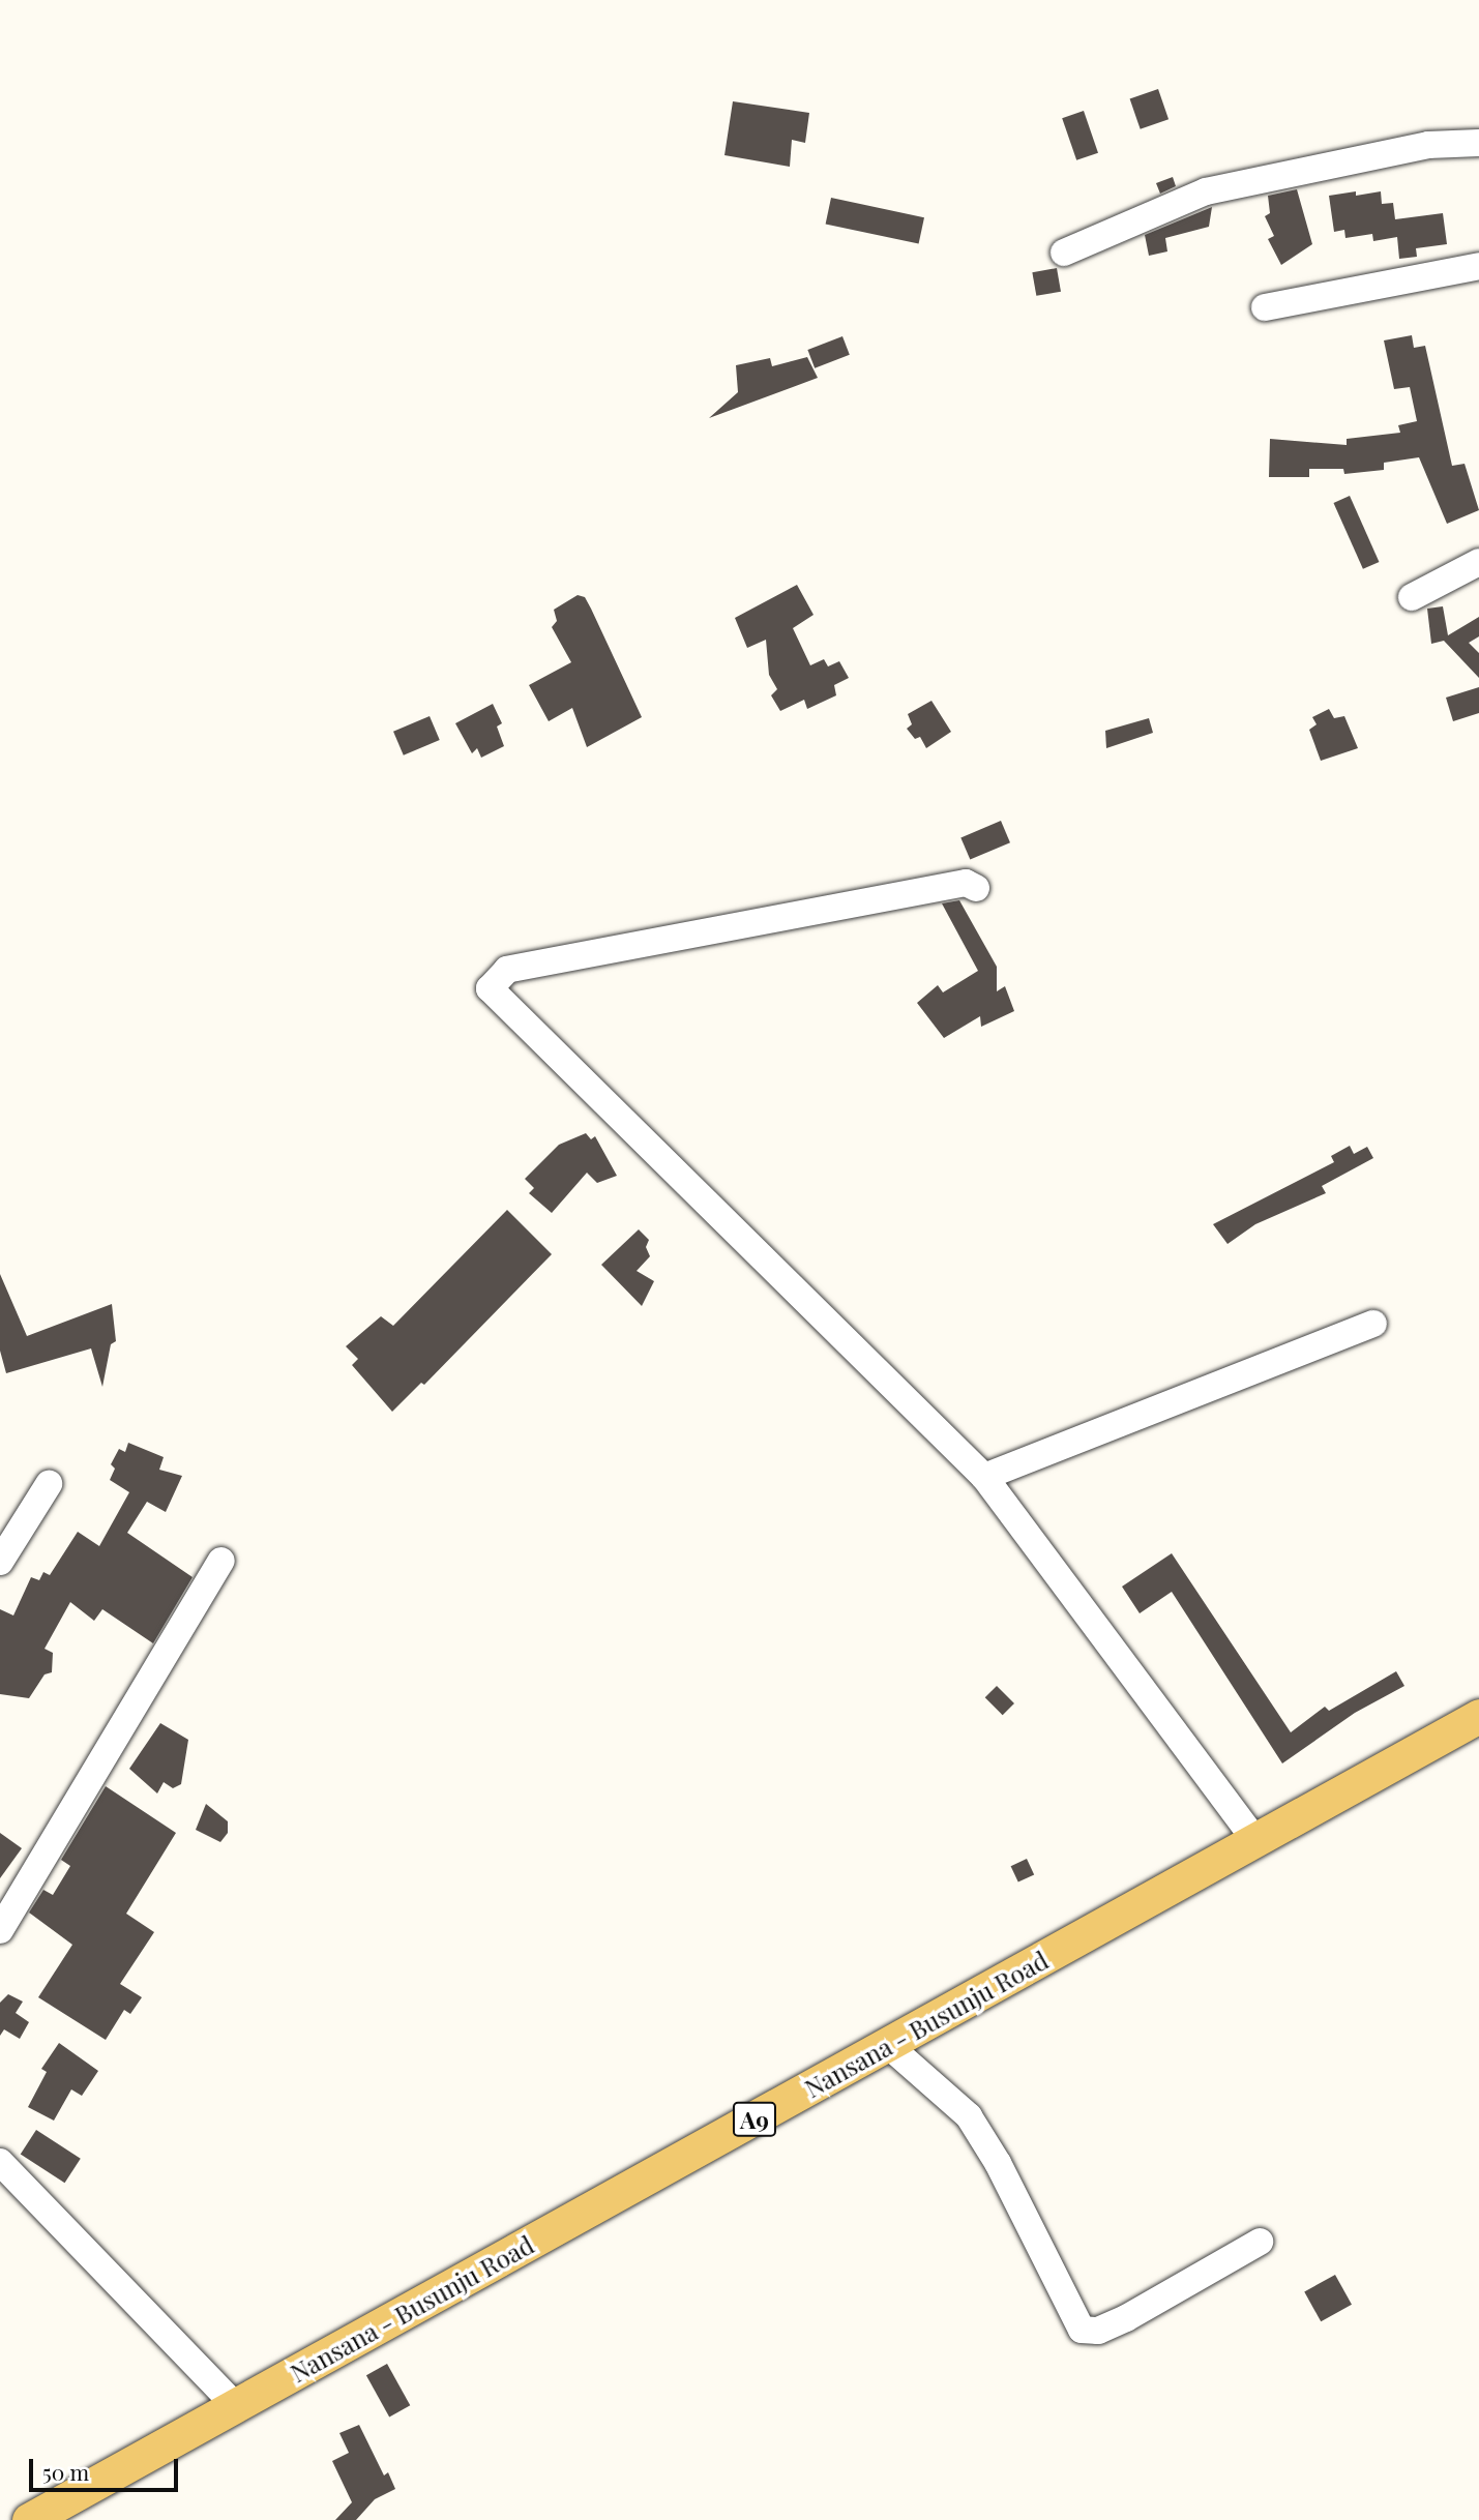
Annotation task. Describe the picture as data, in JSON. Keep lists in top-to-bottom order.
{
  "streets": {
    "main road": ["Nansana - Busunju Road", "A9"]
  },
  "scale_bar": "50 m"
}
